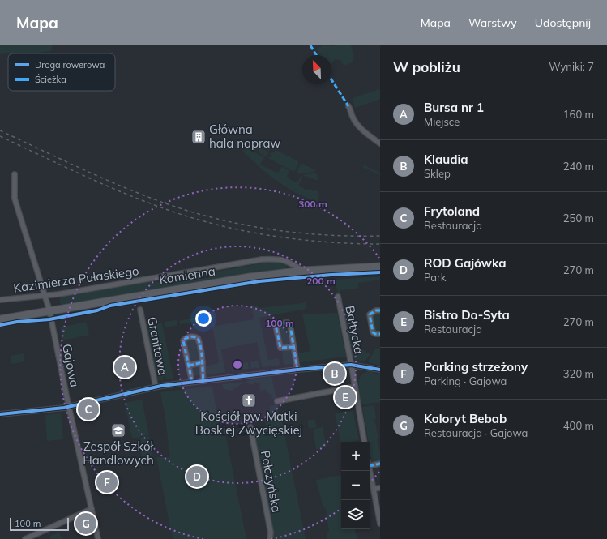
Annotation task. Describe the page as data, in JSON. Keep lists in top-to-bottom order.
{
  "streets": {
    "main road": ["Kamienna"],
    "street": [
      "Kazimierza Pułaskiego",
      "Bałtycka",
      "Granitowa",
      "Gajowa",
      "Połczyńska"
    ]
  },
  "crossings": [
    ["Kamienna", "Kazimierza Pułaskiego"],
    ["Kamienna", "Gajowa"],
    ["Kazimierza Pułaskiego", "Gajowa"]
  ],
  "places": {
    "building": ["Główna hala napraw"],
    "church": ["Kościół pw. Matki Boskiej Zwycięskiej"],
    "school or university": ["Zespół Szkół Handlowych"]
  },
  "legend": ["Droga rowerowa", "Ścieżka"],
  "scale_bar": "100 m",
  "north": "top left",
  "page": {
    "header": "Mapa",
    "nav": ["Mapa", "Warstwy", "Udostępnij"],
    "heading": ["W pobliżu", "Wyniki: 7"],
    "list": [
      {
        "mark": "A",
        "name": "Bursa nr 1",
        "note": "Miejsce",
        "value": "160 m"
      },
      {
        "mark": "B",
        "name": "Klaudia",
        "note": "Sklep",
        "value": "240 m"
      },
      {
        "mark": "C",
        "name": "Frytoland",
        "note": "Restauracja",
        "value": "250 m"
      },
      {
        "mark": "D",
        "name": "ROD Gajówka",
        "note": "Park",
        "value": "270 m"
      },
      {
        "mark": "E",
        "name": "Bistro Do-Syta",
        "note": "Restauracja",
        "value": "270 m"
      },
      {
        "mark": "F",
        "name": "Parking strzeżony",
        "note": "Parking · Gajowa",
        "value": "320 m"
      },
      {
        "mark": "G",
        "name": "Koloryt Bebab",
        "note": "Restauracja · Gajowa",
        "value": "400 m"
      }
    ],
    "pins": [
      "A",
      "B",
      "E",
      "C",
      "D",
      "F",
      "G"
    ],
    "map_buttons": ["+", "−"],
    "scale": "100 m"
  },
  "rings": ["300 m", "200 m", "100 m"]
}
